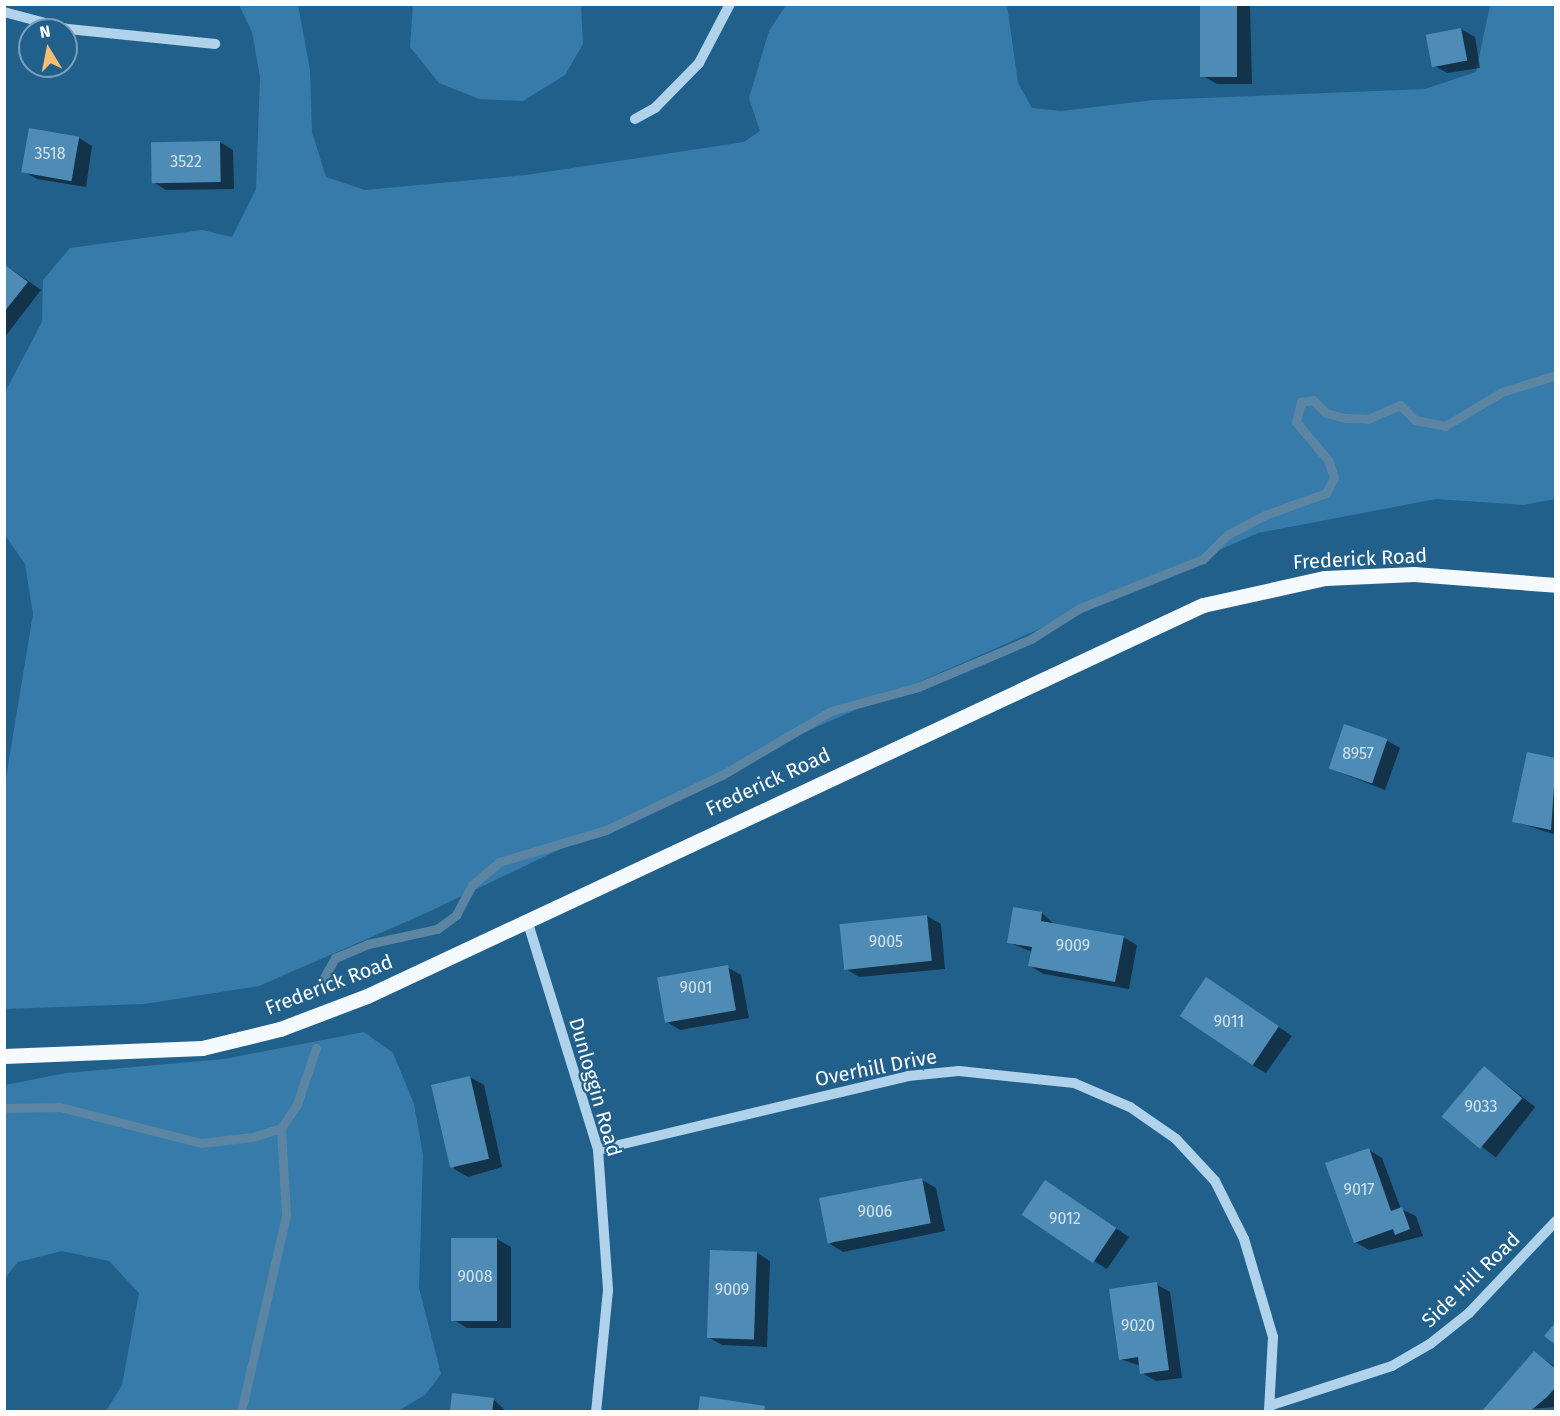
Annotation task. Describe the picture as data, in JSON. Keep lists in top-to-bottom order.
{
  "streets": {
    "main road": ["Frederick Road"],
    "street": ["Overhill Drive", "Dunloggin Road", "Side Hill Road"]
  },
  "crossings": [
    ["Frederick Road", "Dunloggin Road"],
    ["Overhill Drive", "Dunloggin Road"],
    ["Overhill Drive", "Side Hill Road"]
  ],
  "house_numbers": [
    "3518",
    "3522",
    "8957",
    "9005",
    "9009",
    "9001",
    "9011",
    "9033",
    "9017",
    "9006",
    "9012",
    "9008",
    "9009",
    "9020"
  ],
  "north": "top"
}
